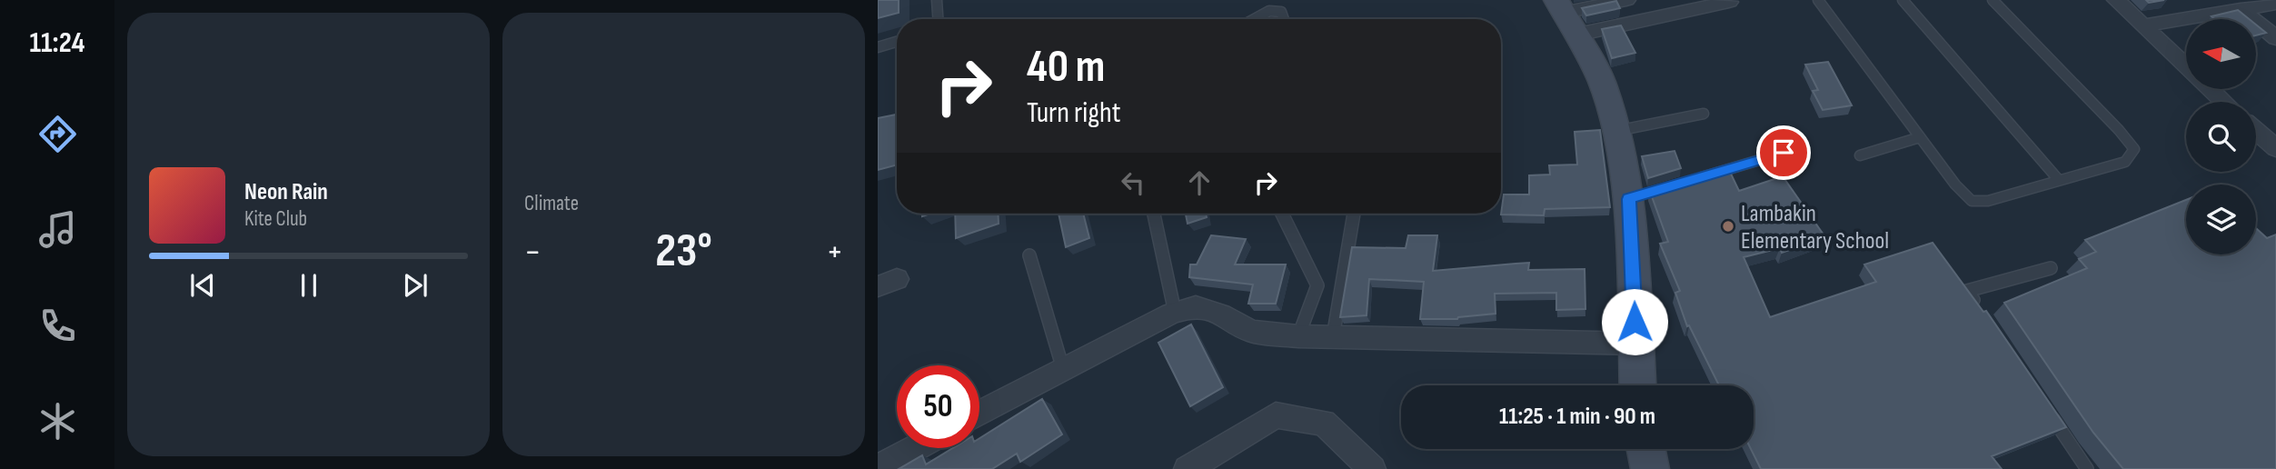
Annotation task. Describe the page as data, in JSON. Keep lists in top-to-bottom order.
{
  "places": ["Lambakin Elementary School"],
  "north": "left",
  "page": {
    "tabs": "11:24",
    "tile": "Climate",
    "turn": ["40 m", "Turn right"],
    "song": ["Neon Rain", "Kite Club"],
    "heat": ["−", "23°", "+"],
    "limit": "50",
    "trip": "11:25 · 1 min · 90 m"
  }
}
